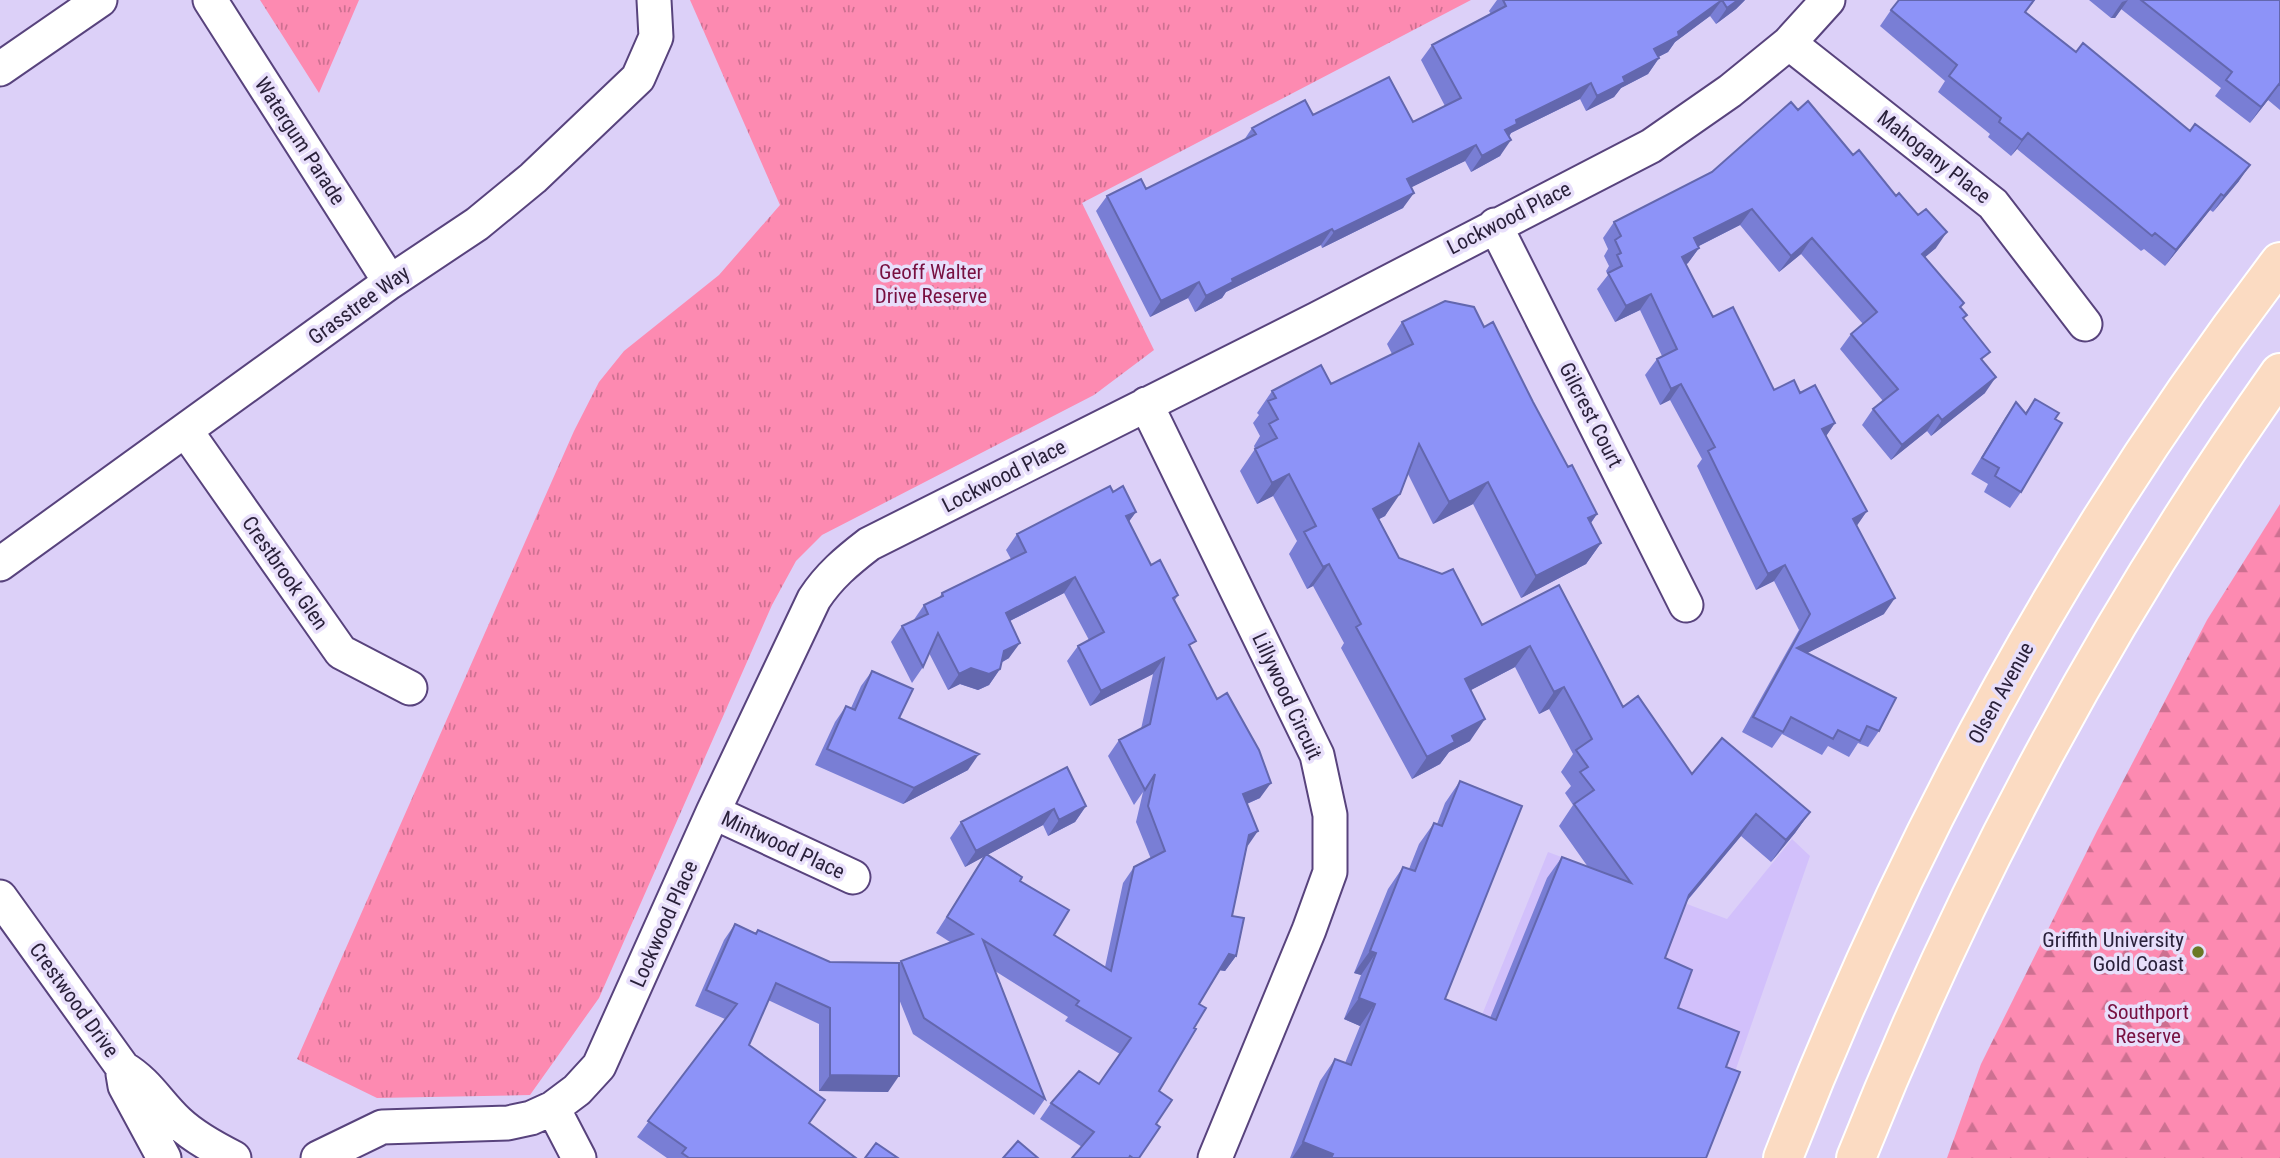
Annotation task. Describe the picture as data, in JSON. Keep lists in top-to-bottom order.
{
  "streets": {
    "main road": ["Olsen Avenue"],
    "street": [
      "Watergum Parade",
      "Mahogany Place",
      "Lockwood Place",
      "Grasstree Way",
      "Gilcrest Court",
      "Crestbrook Glen",
      "Lillywood Circuit",
      "Mintwood Place",
      "Crestwood Drive"
    ]
  },
  "crossings": [
    ["Watergum Parade", "Grasstree Way"],
    ["Mahogany Place", "Lockwood Place"],
    ["Lockwood Place", "Gilcrest Court"],
    ["Lockwood Place", "Lillywood Circuit"],
    ["Lockwood Place", "Mintwood Place"],
    ["Grasstree Way", "Crestbrook Glen"]
  ],
  "parks": ["Geoff Walter Drive Reserve", "Southport Reserve"],
  "places": ["Griffith University Gold Coast"]
}
